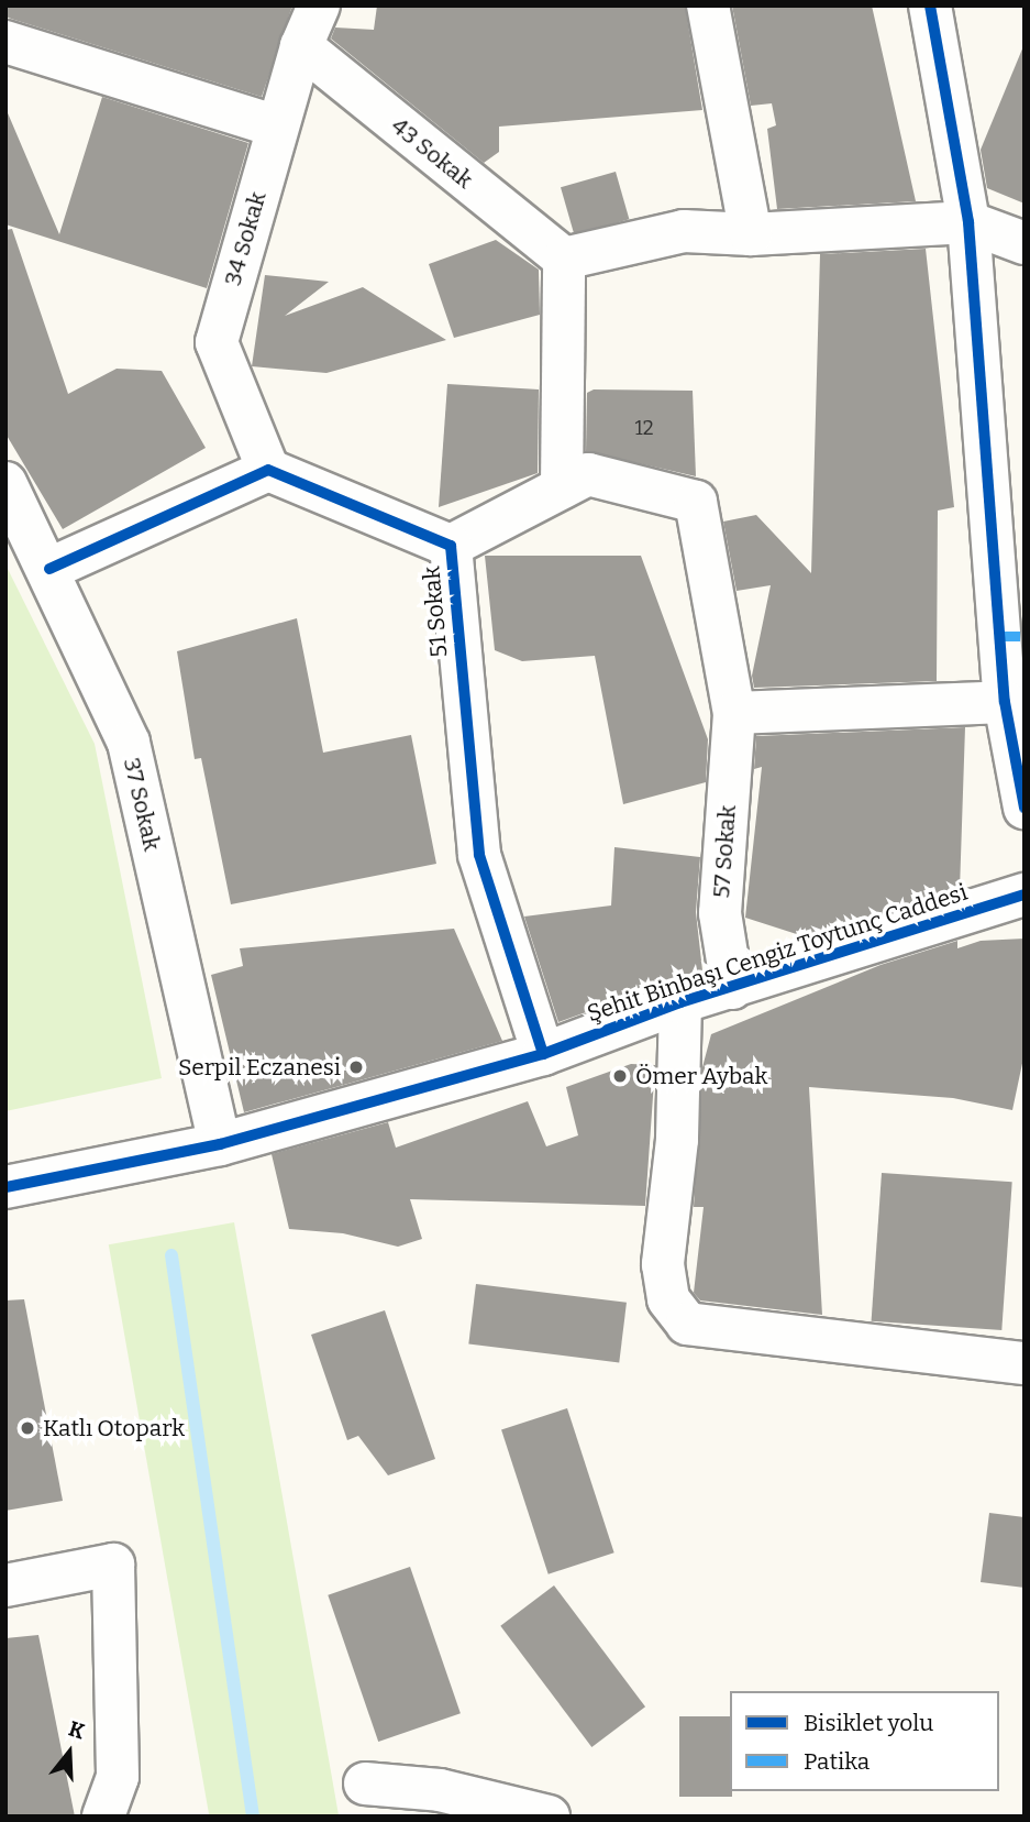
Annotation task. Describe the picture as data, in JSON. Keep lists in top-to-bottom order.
{
  "streets": {
    "street": [
      "43 Sokak",
      "34 Sokak",
      "51 Sokak",
      "37 Sokak",
      "57 Sokak",
      "Şehit Binbaşı Cengiz Toytunç Caddesi"
    ]
  },
  "crossings": [
    ["43 Sokak", "34 Sokak"],
    ["34 Sokak", "51 Sokak"],
    ["51 Sokak", "Şehit Binbaşı Cengiz Toytunç Caddesi"],
    ["37 Sokak", "Şehit Binbaşı Cengiz Toytunç Caddesi"],
    ["57 Sokak", "Şehit Binbaşı Cengiz Toytunç Caddesi"]
  ],
  "places": ["Serpil Eczanesi", "Ömer Aybak", "Katlı Otopark"],
  "house_numbers": ["12"],
  "legend": ["Bisiklet yolu", "Patika"],
  "north": "top"
}
